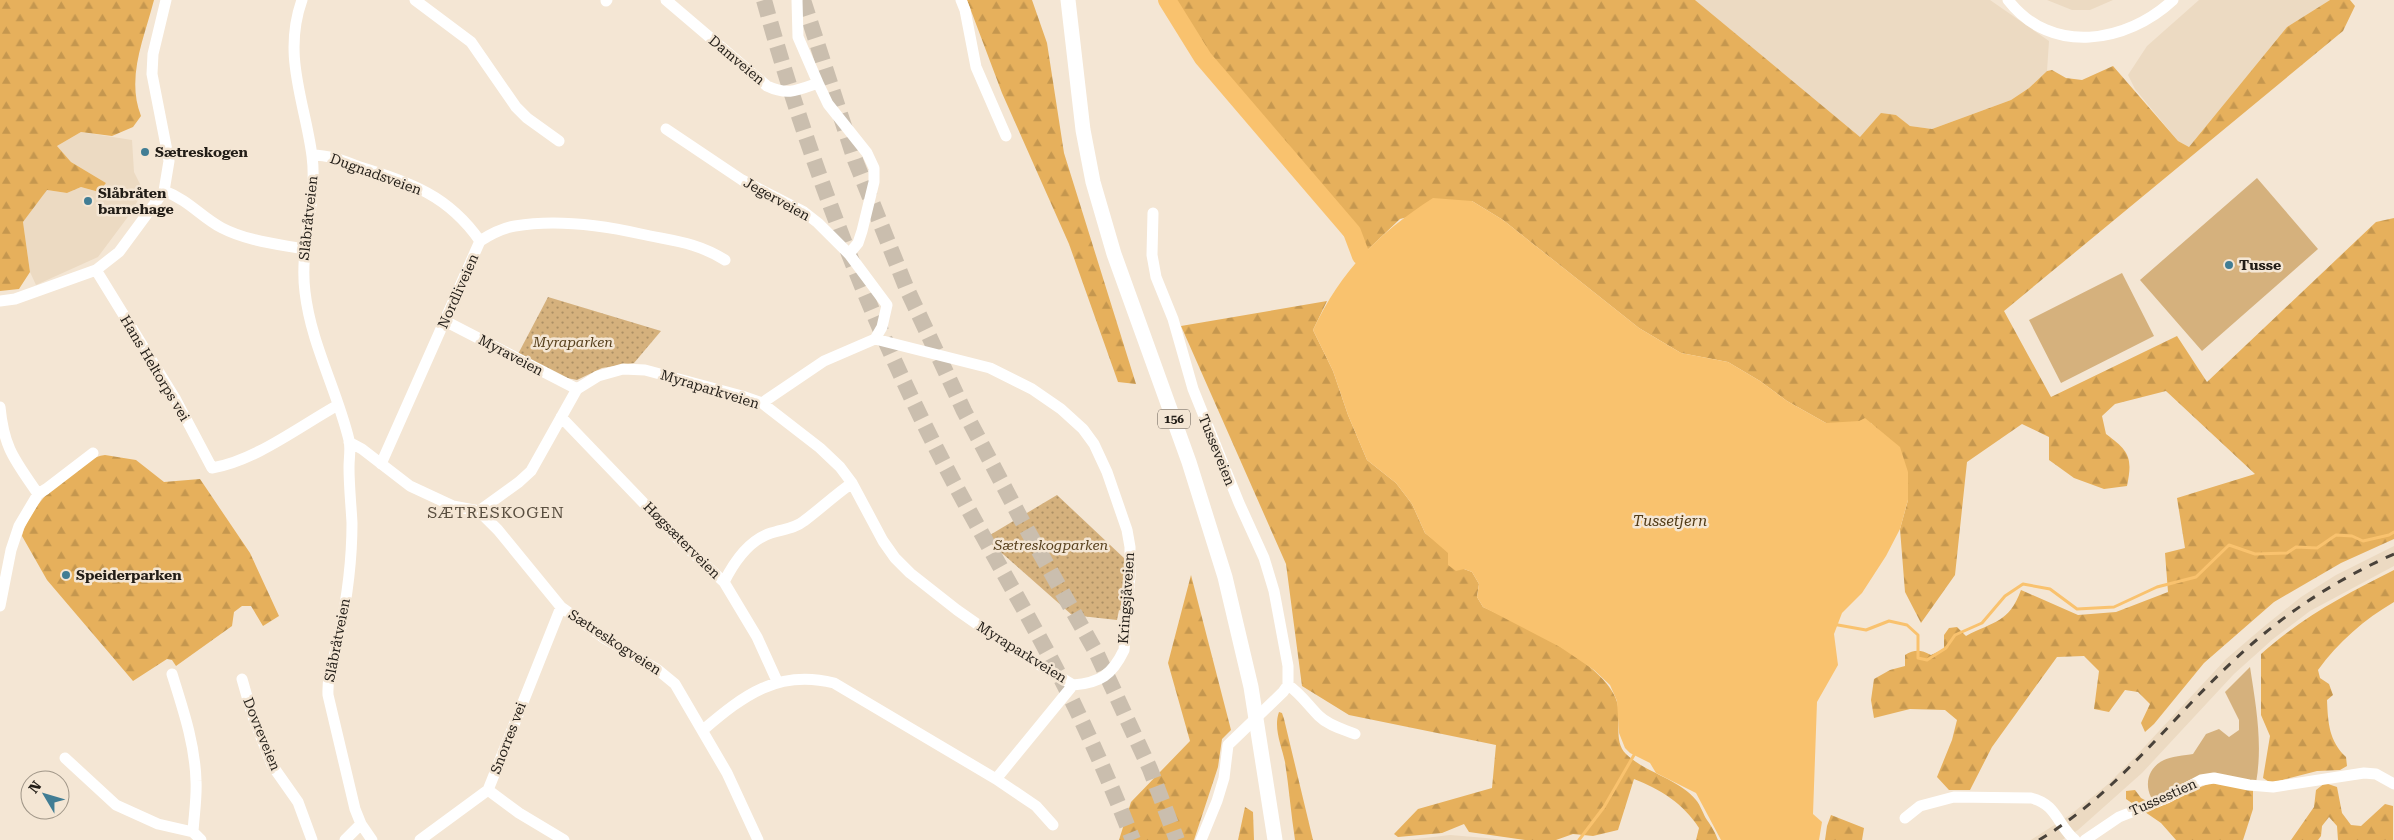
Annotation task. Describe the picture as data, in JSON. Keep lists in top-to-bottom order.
{
  "streets": {
    "main road": ["156"],
    "street": [
      "Damveien",
      "Dugnadsveien",
      "Jegerveien",
      "Slåbråtveien",
      "Nordliveien",
      "Myraveien",
      "Hans Heltorps vei",
      "Myraparkveien",
      "Tusseveien",
      "Høgsæterveien",
      "Kringsjåveien",
      "Sætreskogveien",
      "Dovreveien",
      "Snorres vei",
      "Tussestien"
    ]
  },
  "crossings": [
    ["Dugnadsveien", "Slåbråtveien"],
    ["Dugnadsveien", "Nordliveien"],
    ["Jegerveien", "Kringsjåveien"],
    ["Slåbråtveien", "Hans Heltorps vei"],
    ["Nordliveien", "Myraveien"],
    ["Myraveien", "Myraparkveien"],
    ["Myraparkveien", "Høgsæterveien"],
    ["Myraparkveien", "Kringsjåveien"],
    ["Myraparkveien", "Sætreskogveien"],
    ["Sætreskogveien", "Snorres vei"]
  ],
  "districts": ["SÆTRESKOGEN"],
  "water": ["Tussetjern"],
  "parks": ["Myraparken", "Sætreskogparken"],
  "places": [
    "Sætreskogen",
    "Slåbråten barnehage",
    "Tusse",
    "Speiderparken"
  ],
  "north": "top left"
}
